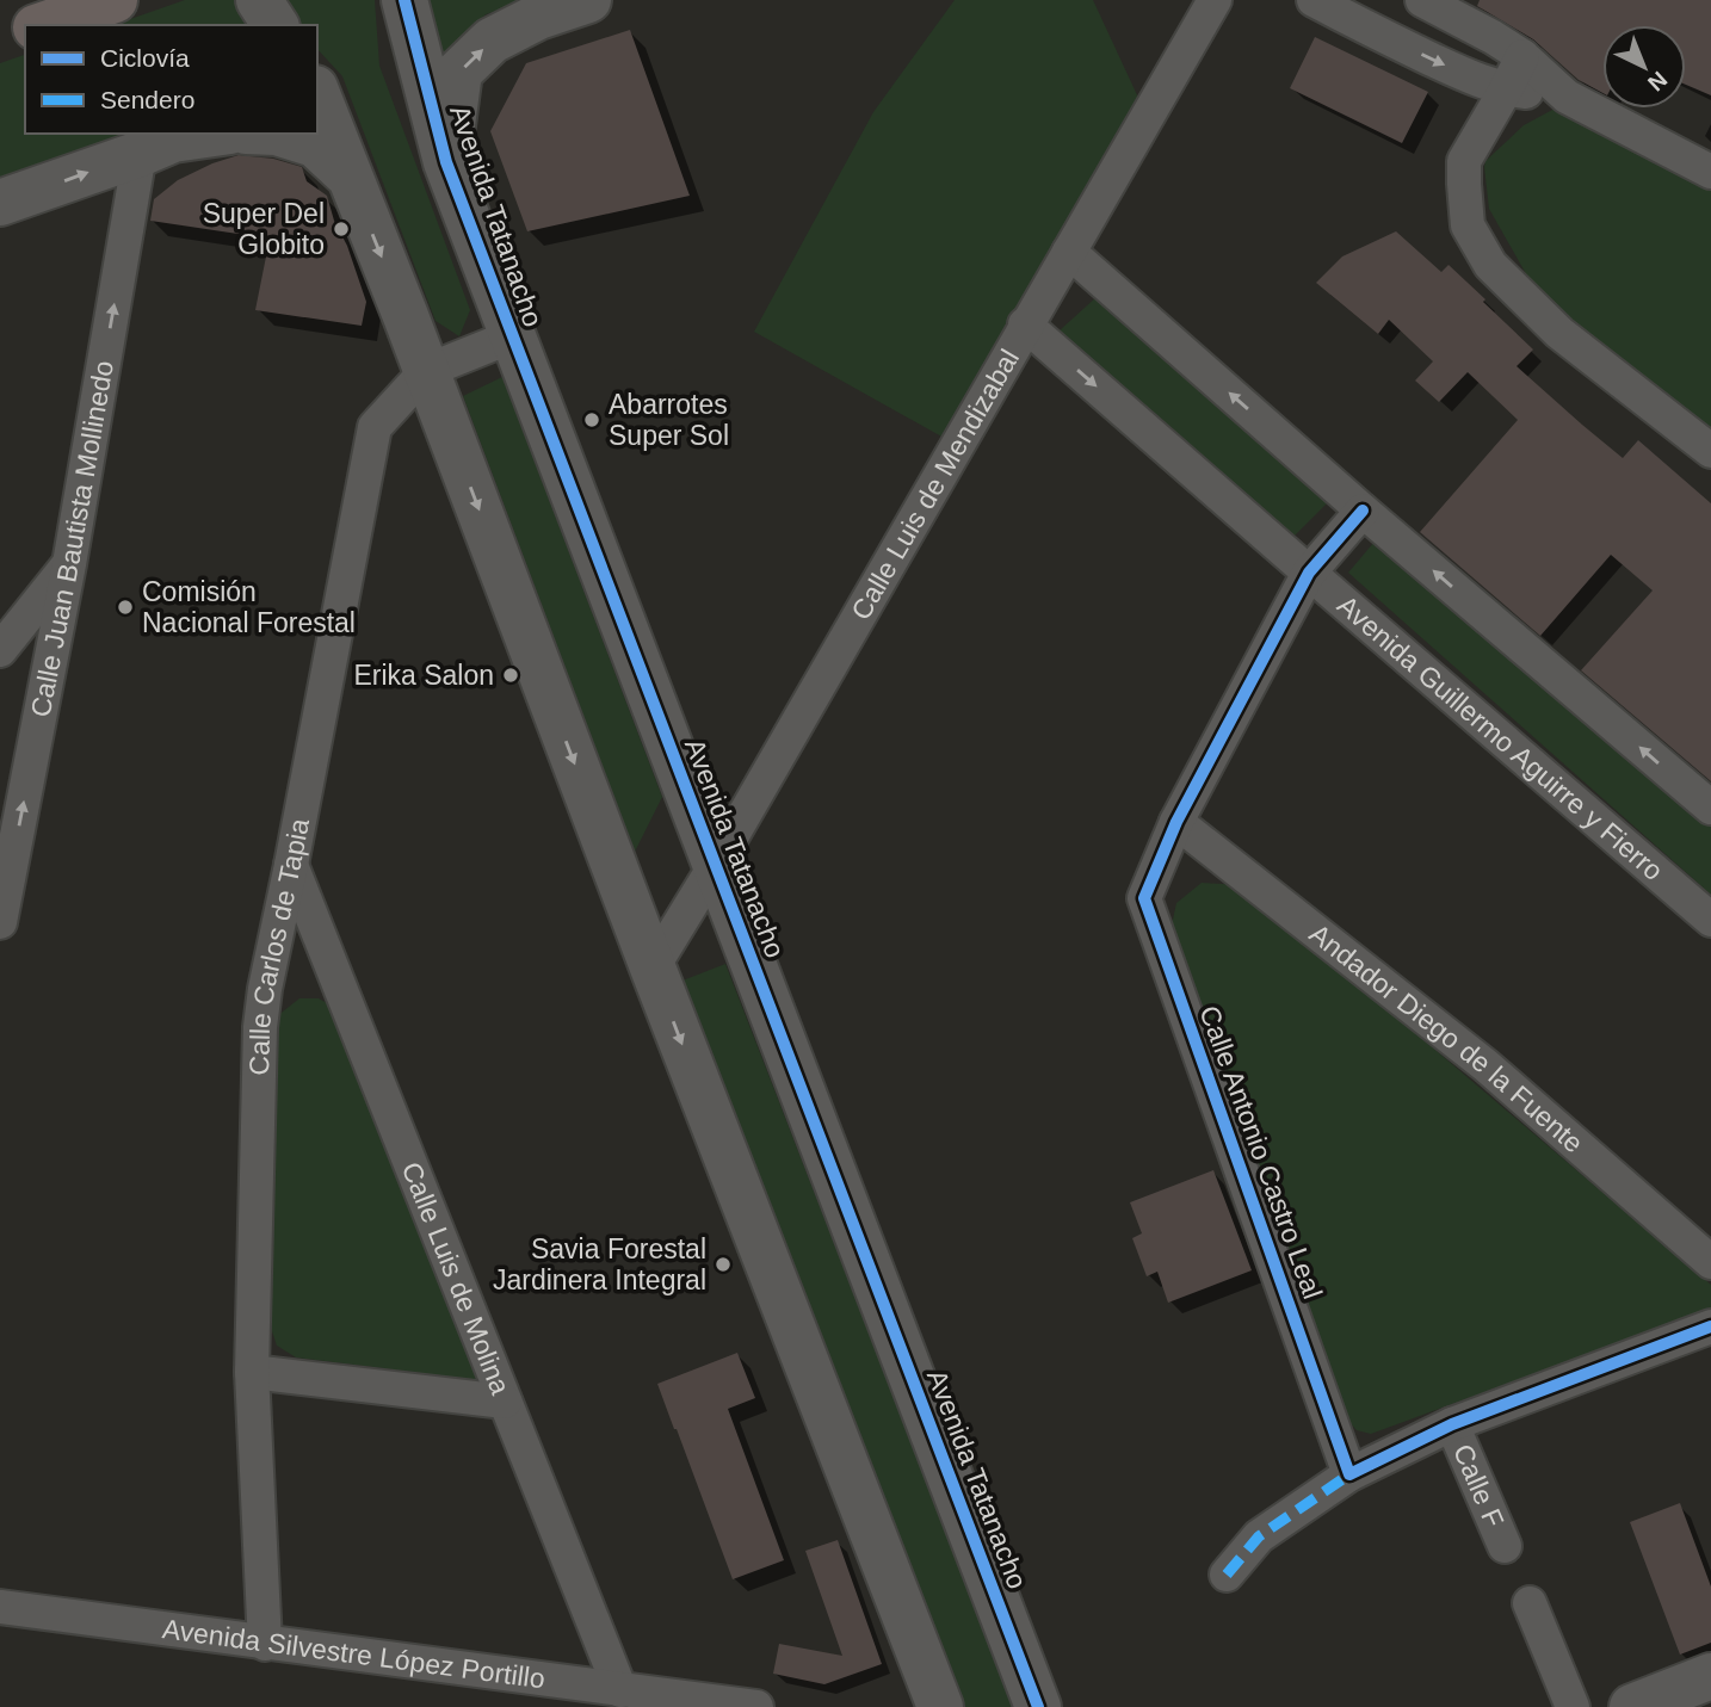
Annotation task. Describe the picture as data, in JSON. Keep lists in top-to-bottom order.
{
  "streets": {
    "street": [
      "Avenida Tatanacho",
      "Calle Luis de Mendizabal",
      "Calle Juan Bautista Mollinedo",
      "Avenida Guillermo Aguirre y Fierro",
      "Calle Carlos de Tapia",
      "Andador Diego de la Fuente",
      "Calle Antonio Castro Leal",
      "Calle Luis de Molina",
      "Calle F",
      "Avenida Silvestre López Portillo"
    ]
  },
  "crossings": [
    ["Avenida Tatanacho", "Calle Luis de Mendizabal"],
    ["Avenida Tatanacho", "Calle Carlos de Tapia"],
    ["Calle Luis de Mendizabal", "Avenida Guillermo Aguirre y Fierro"],
    ["Avenida Guillermo Aguirre y Fierro", "Calle Antonio Castro Leal"],
    ["Calle Carlos de Tapia", "Calle Luis de Molina"],
    ["Calle Carlos de Tapia", "Avenida Silvestre López Portillo"],
    ["Andador Diego de la Fuente", "Calle Antonio Castro Leal"],
    ["Calle Luis de Molina", "Avenida Silvestre López Portillo"]
  ],
  "one_way": ["Calle Juan Bautista Mollinedo"],
  "places": [
    "Super Del Globito",
    "Abarrotes Super Sol",
    "Comisión Nacional Forestal",
    "Erika Salon",
    "Savia Forestal Jardinera Integral"
  ],
  "legend": ["Ciclovía", "Sendero"],
  "north": "bottom right"
}
